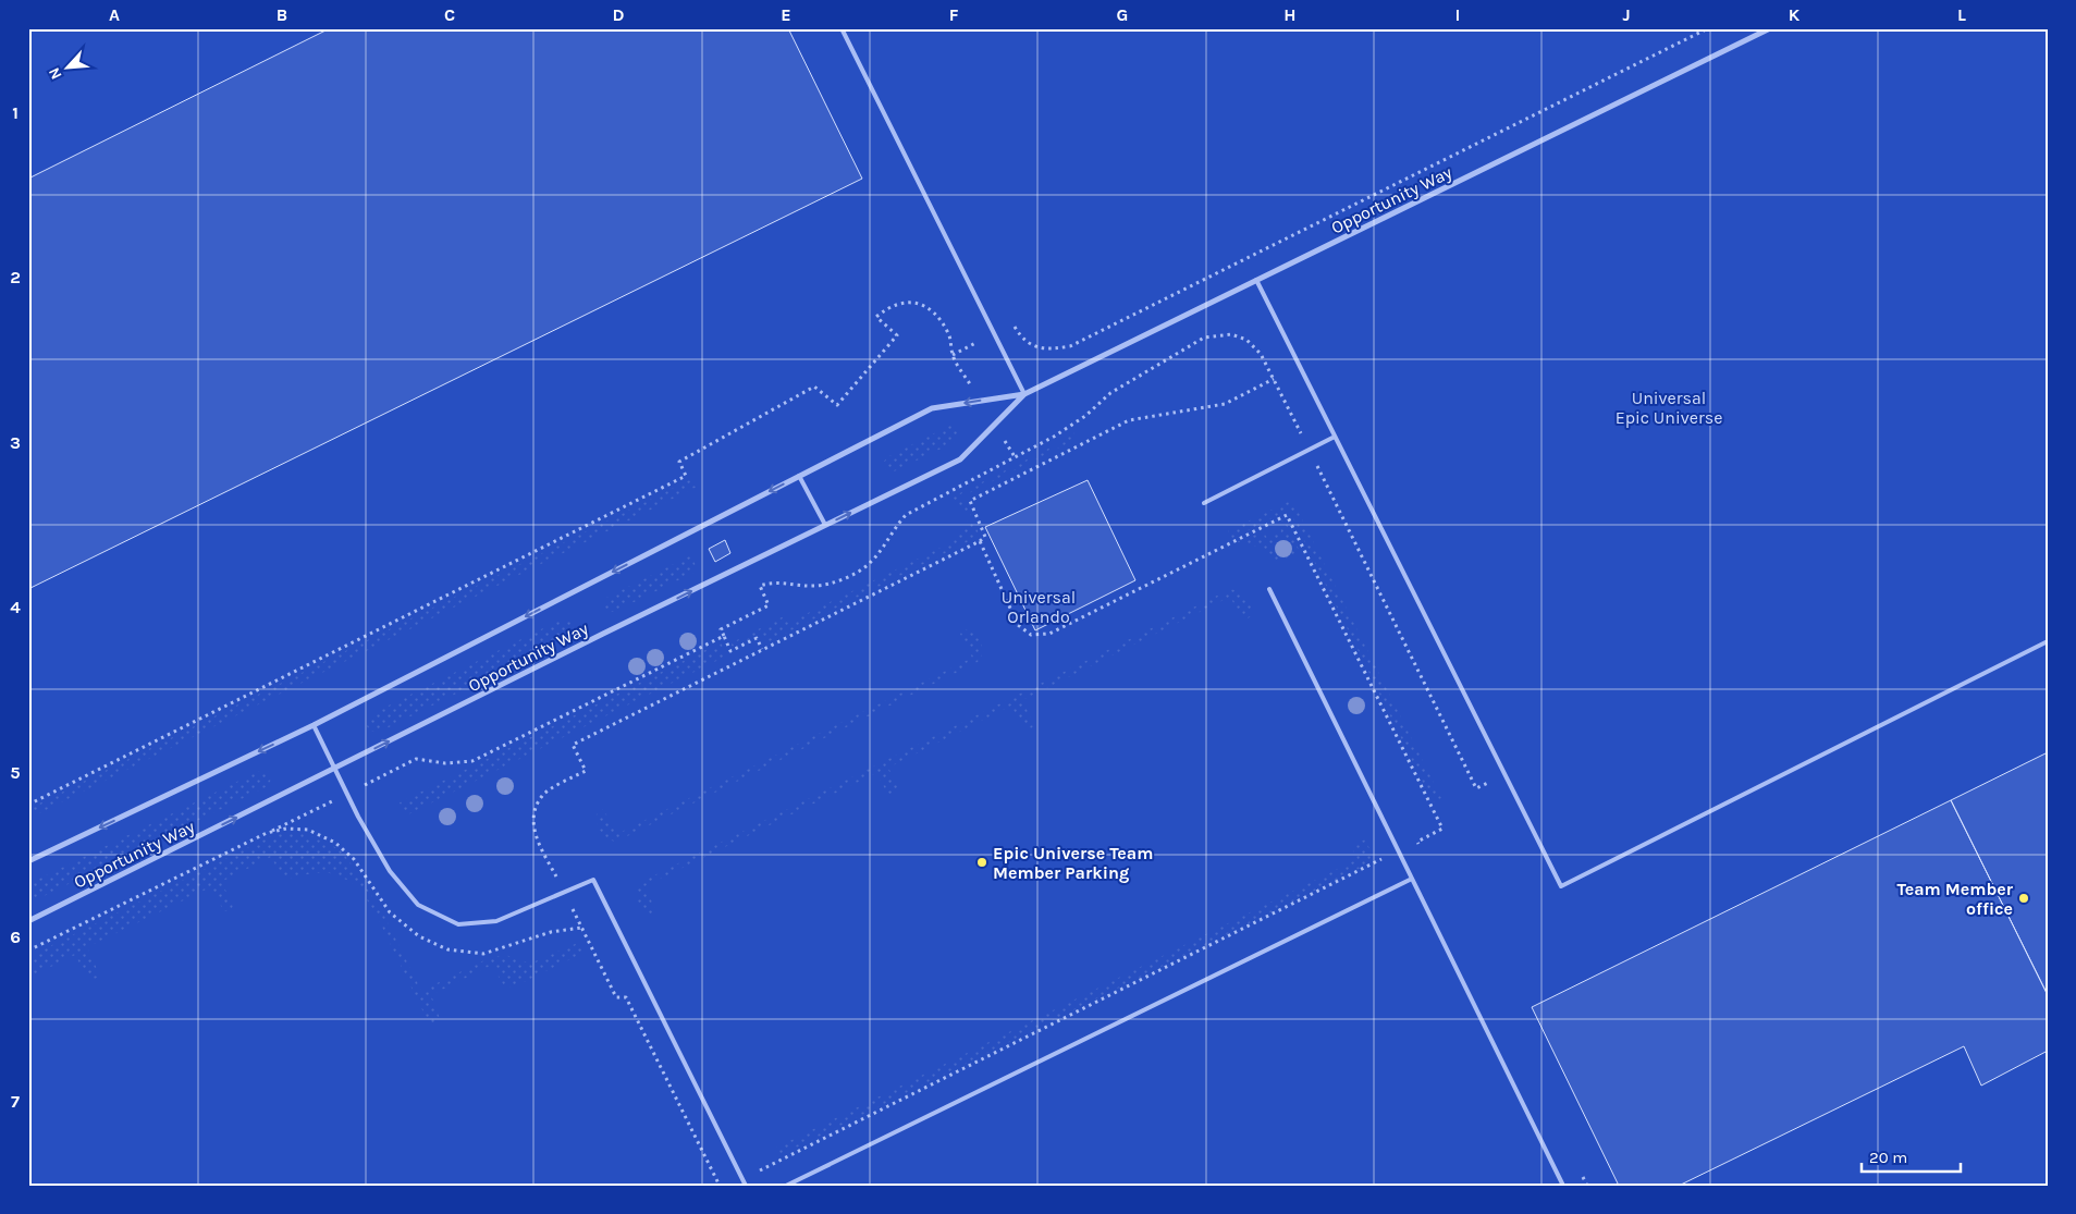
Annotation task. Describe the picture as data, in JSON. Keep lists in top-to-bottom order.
{
  "streets": {
    "street": ["Opportunity Way"]
  },
  "parks": ["Universal Epic Universe", "Universal Orlando"],
  "places": ["Epic Universe Team Member Parking", "Team Member office"],
  "scale_bar": "20 m",
  "north": "bottom left",
  "grid": {
    "columns": [
      "A",
      "B",
      "C",
      "D",
      "E",
      "F",
      "G",
      "H",
      "I",
      "J",
      "K",
      "L"
    ],
    "rows": [
      "1",
      "2",
      "3",
      "4",
      "5",
      "6",
      "7"
    ]
  }
}
